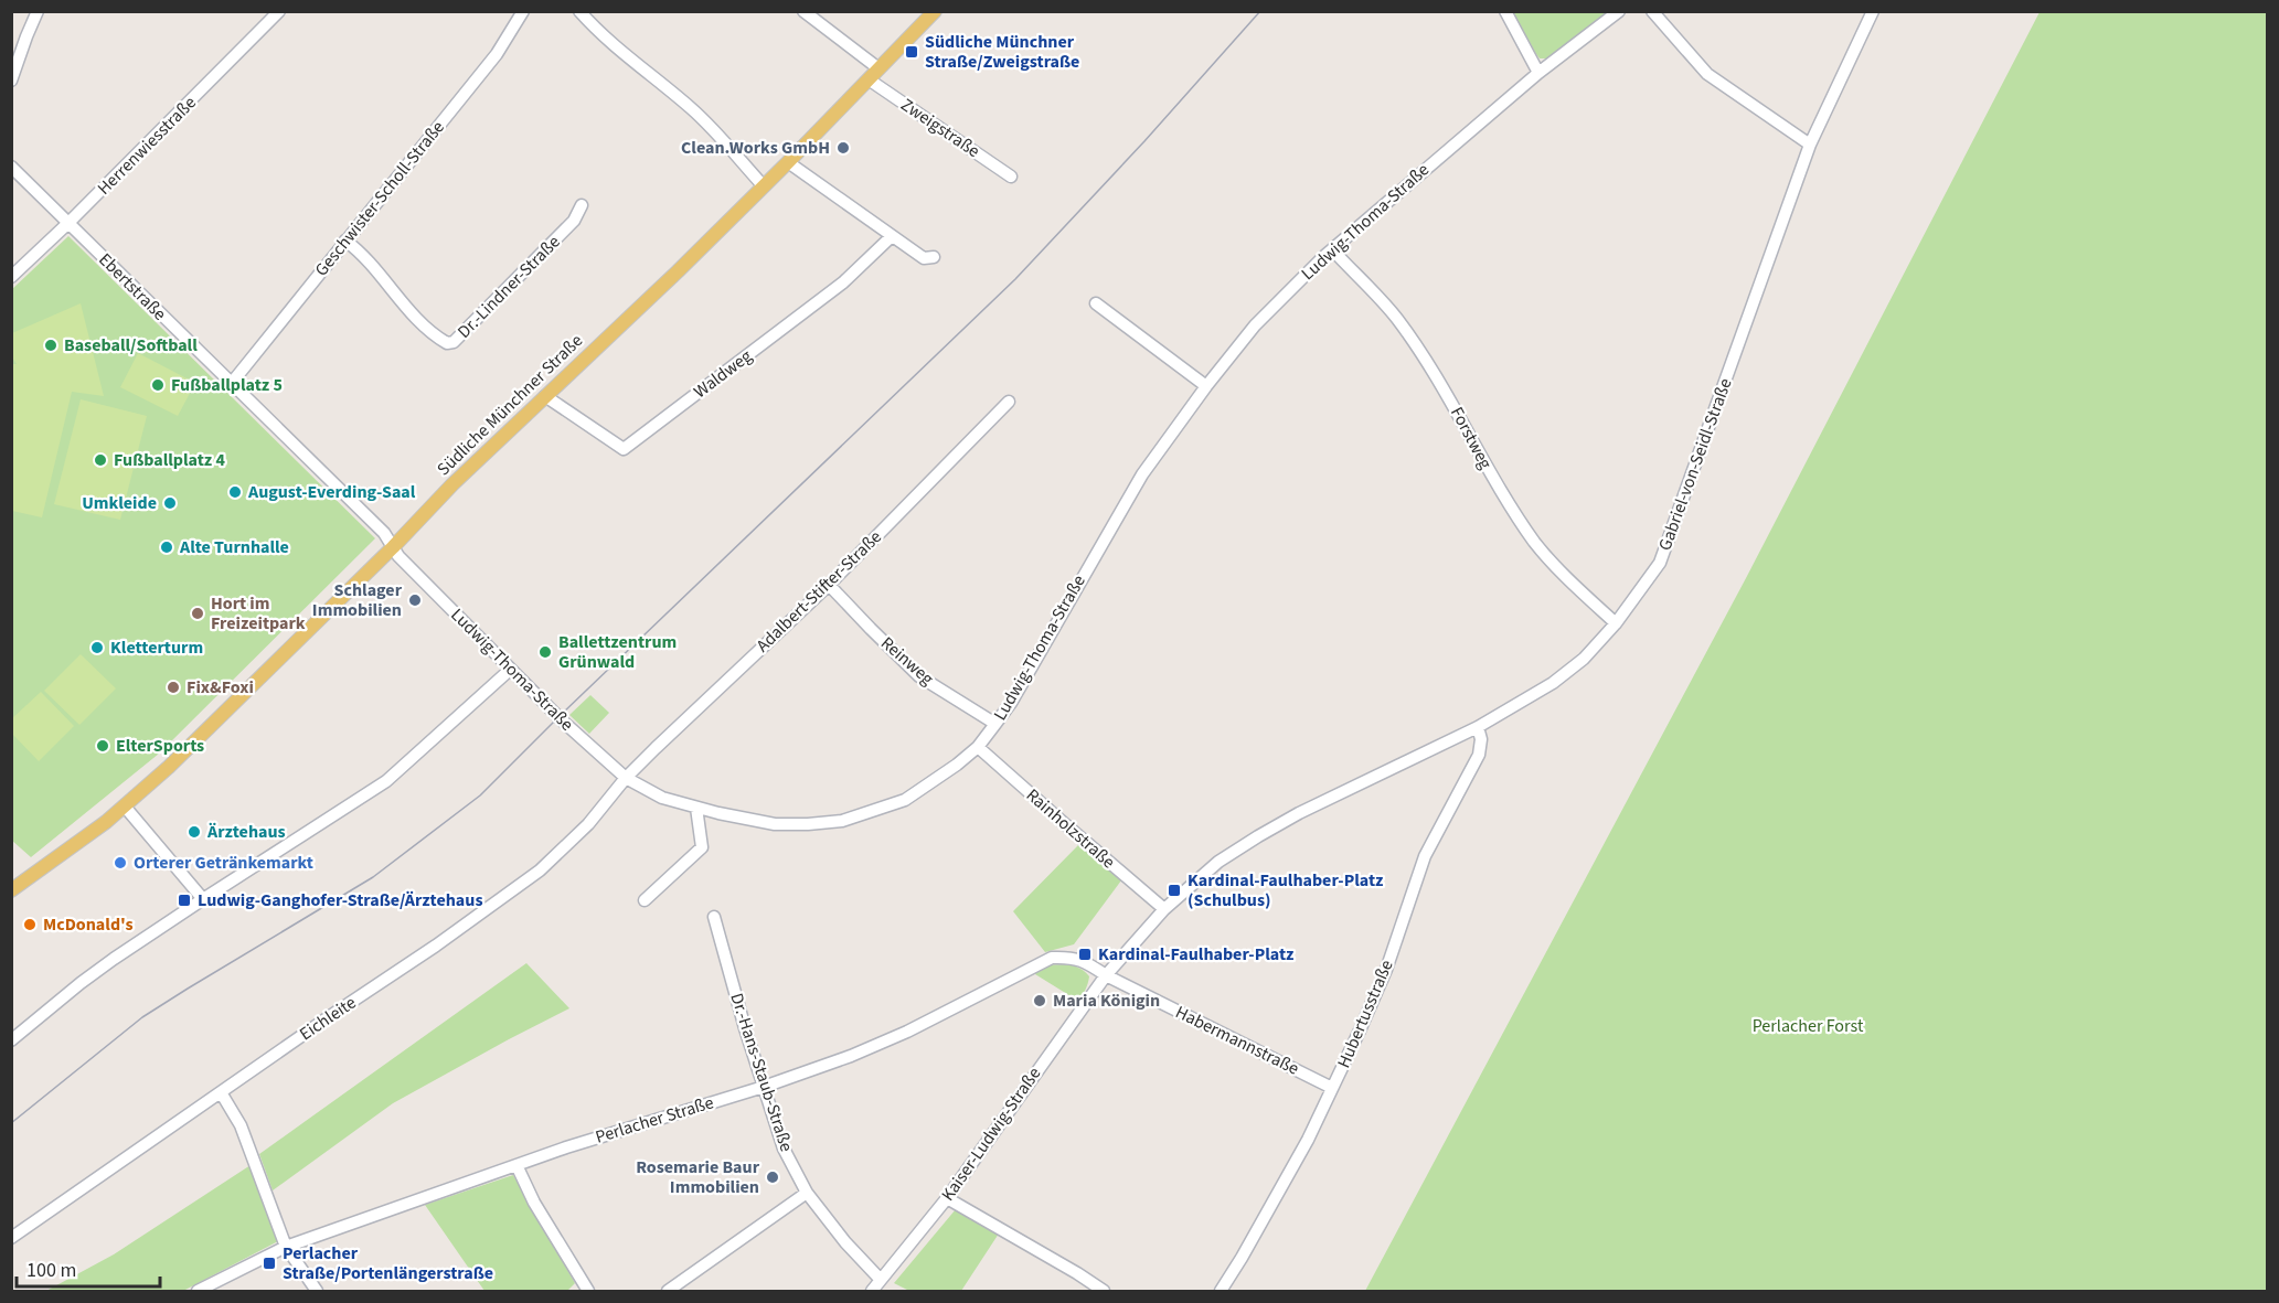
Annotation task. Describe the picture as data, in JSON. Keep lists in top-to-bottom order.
{
  "streets": {
    "main road": ["Südliche Münchner Straße"],
    "street": [
      "Zweigstraße",
      "Herrenwiesstraße",
      "Geschwister-Scholl-Straße",
      "Ludwig-Thoma-Straße",
      "Ebertstraße",
      "Dr.-Lindner-Straße",
      "Waldweg",
      "Forstweg",
      "Gabriel-von-Seidl-Straße",
      "Adalbert-Stifter-Straße",
      "Reinweg",
      "Rainholzstraße",
      "Hubertusstraße",
      "Eichleite",
      "Habermannstraße",
      "Dr.-Hans-Staub-Straße",
      "Perlacher Straße",
      "Kaiser-Ludwig-Straße"
    ]
  },
  "crossings": [
    ["Zweigstraße", "Südliche Münchner Straße"],
    ["Herrenwiesstraße", "Ebertstraße"],
    ["Geschwister-Scholl-Straße", "Ebertstraße"],
    ["Geschwister-Scholl-Straße", "Dr.-Lindner-Straße"],
    ["Ludwig-Thoma-Straße", "Ebertstraße"],
    ["Ludwig-Thoma-Straße", "Südliche Münchner Straße"],
    ["Ludwig-Thoma-Straße", "Forstweg"],
    ["Ludwig-Thoma-Straße", "Adalbert-Stifter-Straße"],
    ["Ludwig-Thoma-Straße", "Reinweg"],
    ["Ludwig-Thoma-Straße", "Rainholzstraße"],
    ["Ludwig-Thoma-Straße", "Eichleite"],
    ["Ebertstraße", "Südliche Münchner Straße"],
    ["Waldweg", "Südliche Münchner Straße"],
    ["Forstweg", "Gabriel-von-Seidl-Straße"],
    ["Gabriel-von-Seidl-Straße", "Rainholzstraße"],
    ["Gabriel-von-Seidl-Straße", "Hubertusstraße"],
    ["Gabriel-von-Seidl-Straße", "Habermannstraße"],
    ["Gabriel-von-Seidl-Straße", "Perlacher Straße"],
    ["Gabriel-von-Seidl-Straße", "Kaiser-Ludwig-Straße"],
    ["Adalbert-Stifter-Straße", "Reinweg"],
    ["Adalbert-Stifter-Straße", "Eichleite"],
    ["Hubertusstraße", "Habermannstraße"],
    ["Habermannstraße", "Perlacher Straße"],
    ["Habermannstraße", "Kaiser-Ludwig-Straße"],
    ["Dr.-Hans-Staub-Straße", "Perlacher Straße"],
    ["Dr.-Hans-Staub-Straße", "Kaiser-Ludwig-Straße"],
    ["Perlacher Straße", "Kaiser-Ludwig-Straße"]
  ],
  "parks": ["Perlacher Forst"],
  "places": {
    "transit": [
      "Südliche Münchner Straße/Zweigstraße",
      "Kardinal-Faulhaber-Platz (Schulbus)",
      "Ludwig-Ganghofer-Straße/Ärztehaus",
      "Kardinal-Faulhaber-Platz",
      "Perlacher Straße/Portenlängerstraße"
    ],
    "other": [
      "Clean.Works GmbH",
      "Baseball/Softball",
      "Fußballplatz 5",
      "Fußballplatz 4",
      "August-Everding-Saal",
      "Umkleide",
      "Alte Turnhalle",
      "Schlager Immobilien",
      "Hort im Freizeitpark",
      "Kletterturm",
      "Ballettzentrum Grünwald",
      "Fix&Foxi",
      "ElterSports",
      "Ärztehaus",
      "Orterer Getränkemarkt",
      "McDonald's",
      "Maria Königin",
      "Rosemarie Baur Immobilien"
    ]
  },
  "scale_bar": "100 m"
}
